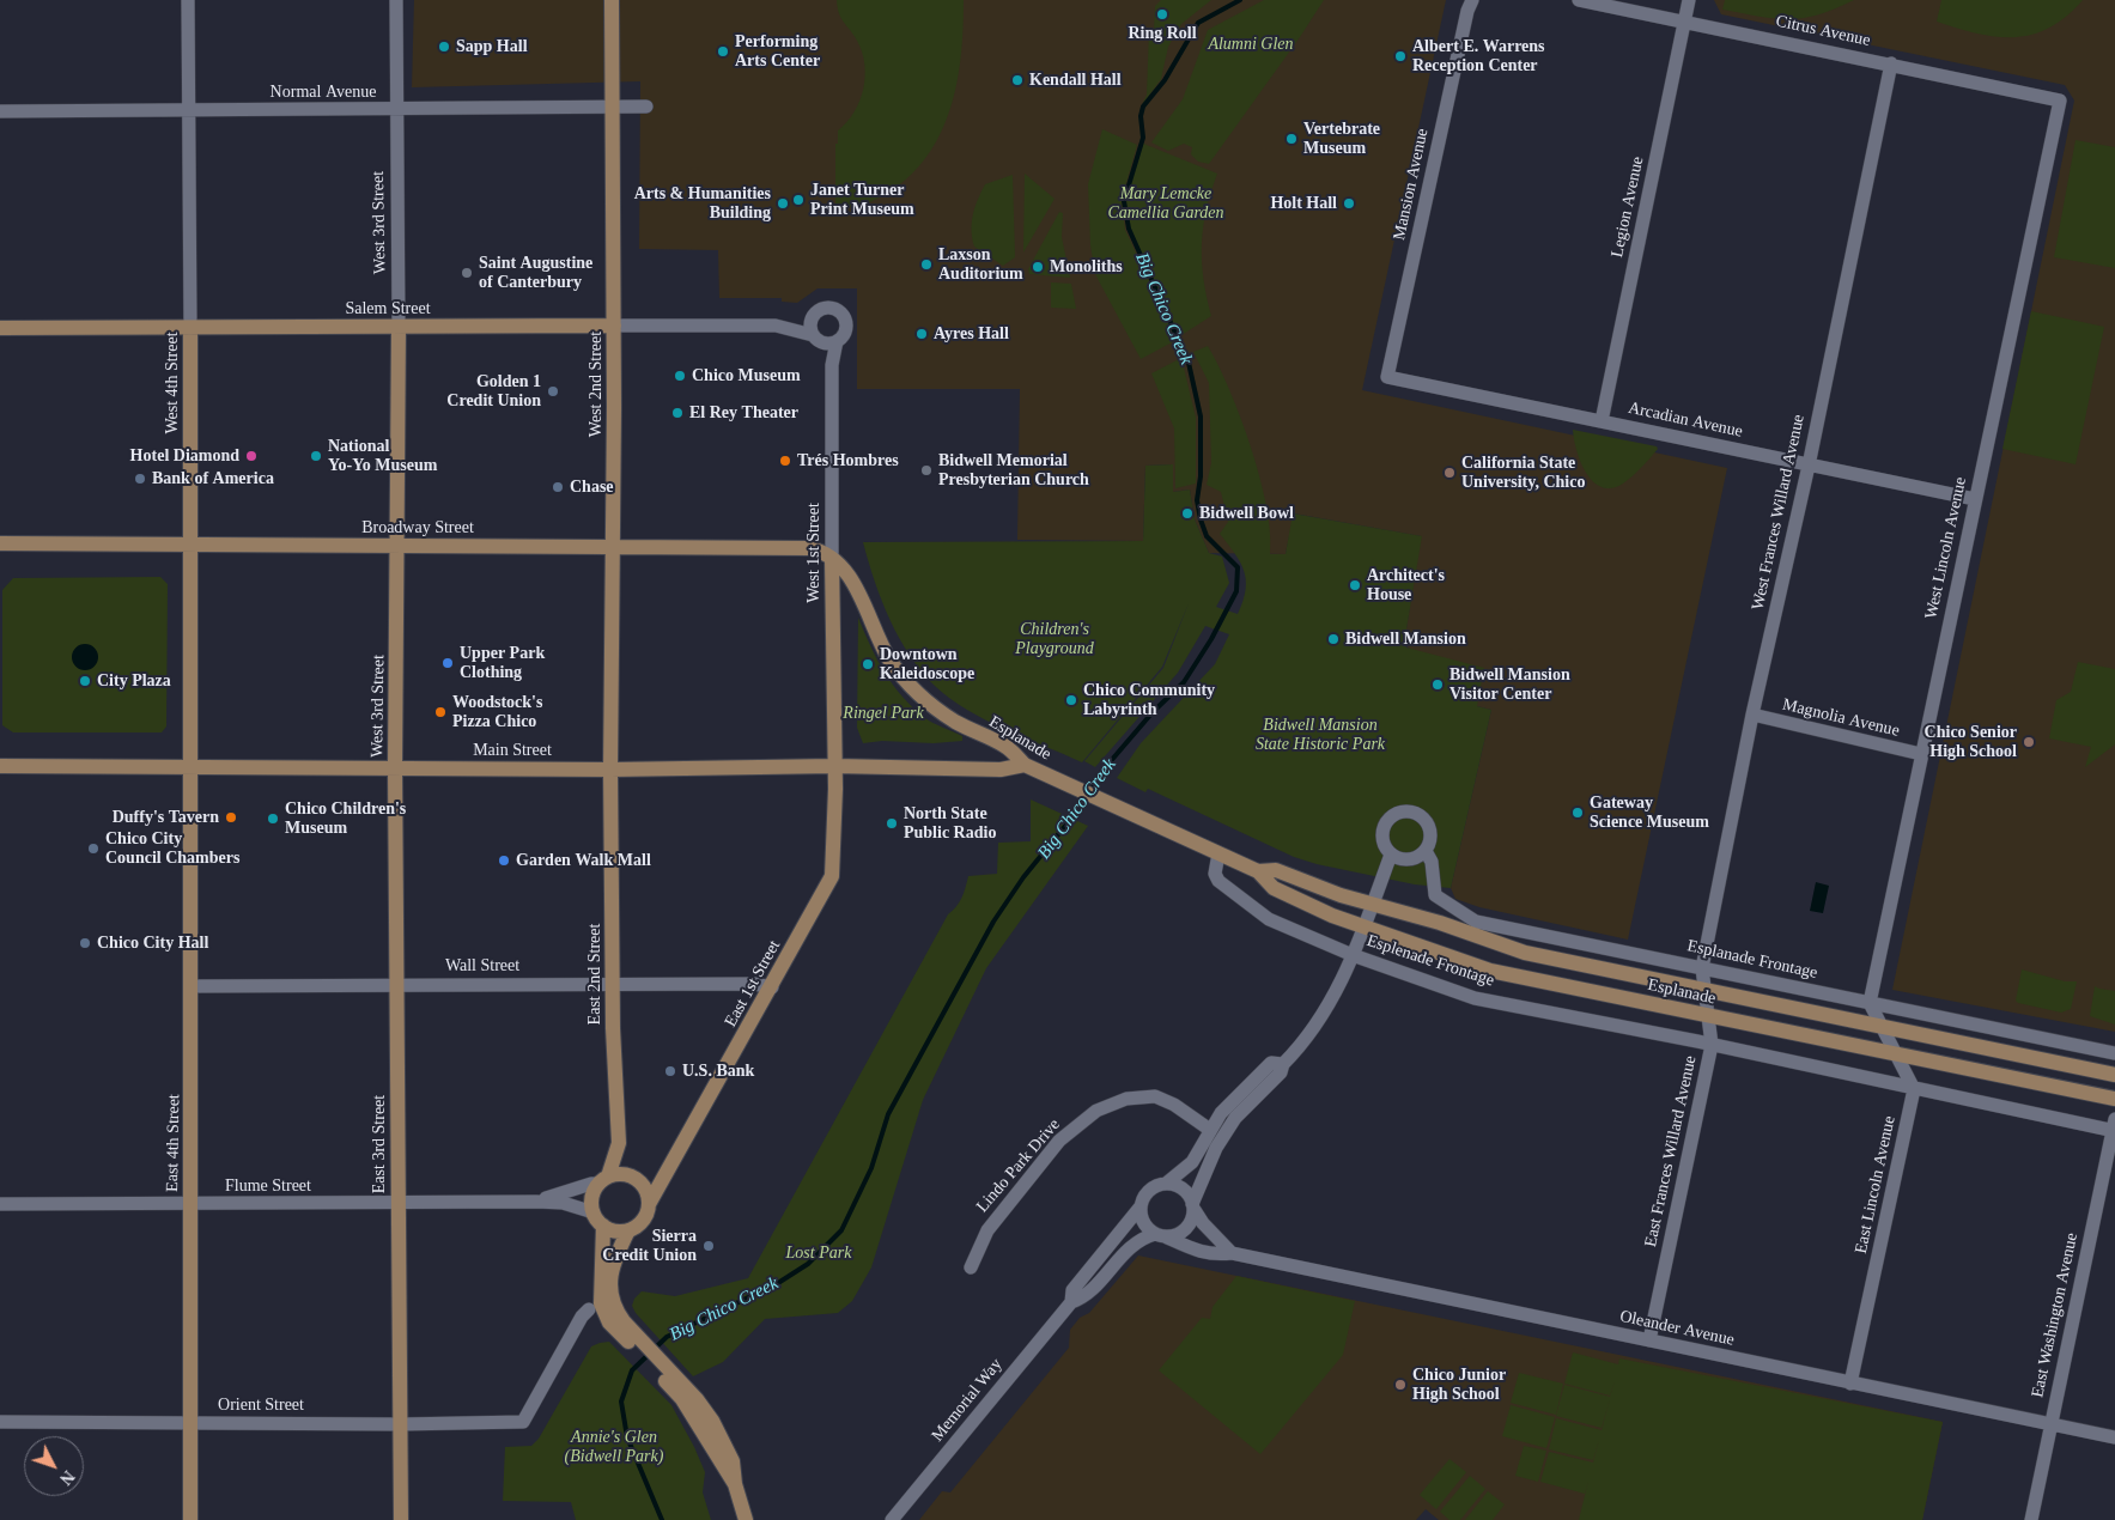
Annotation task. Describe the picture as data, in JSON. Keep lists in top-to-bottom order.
{
  "streets": {
    "street": [
      "Citrus Avenue",
      "Normal Avenue",
      "Mansion Avenue",
      "Legion Avenue",
      "West 3rd Street",
      "Salem Street",
      "West 4th Street",
      "West 2nd Street",
      "Arcadian Avenue",
      "West Frances Willard Avenue",
      "Broadway Street",
      "West Lincoln Avenue",
      "West 1st Street",
      "Magnolia Avenue",
      "Esplanade",
      "Main Street",
      "Esplanade Frontage",
      "Esplenade Frontage",
      "Wall Street",
      "East 2nd Street",
      "East 1st Street",
      "East 4th Street",
      "East 3rd Street",
      "East Frances Willard Avenue",
      "Lindo Park Drive",
      "East Lincoln Avenue",
      "Flume Street",
      "East Washington Avenue",
      "Oleander Avenue",
      "Memorial Way",
      "Orient Street"
    ]
  },
  "crossings": [
    ["Citrus Avenue", "Legion Avenue"],
    ["Citrus Avenue", "West Frances Willard Avenue"],
    ["Citrus Avenue", "West Lincoln Avenue"],
    ["Normal Avenue", "West 3rd Street"],
    ["Normal Avenue", "West 4th Street"],
    ["Normal Avenue", "West 2nd Street"],
    ["Mansion Avenue", "Arcadian Avenue"],
    ["Legion Avenue", "Arcadian Avenue"],
    ["West 3rd Street", "Salem Street"],
    ["West 3rd Street", "Broadway Street"],
    ["West 3rd Street", "Main Street"],
    ["West 3rd Street", "East 3rd Street"],
    ["Salem Street", "West 4th Street"],
    ["Salem Street", "West 2nd Street"],
    ["Salem Street", "West 1st Street"],
    ["West 4th Street", "Broadway Street"],
    ["West 4th Street", "Main Street"],
    ["West 4th Street", "East 4th Street"],
    ["West 2nd Street", "Broadway Street"],
    ["West 2nd Street", "Main Street"],
    ["West 2nd Street", "East 2nd Street"],
    ["Arcadian Avenue", "West Frances Willard Avenue"],
    ["Arcadian Avenue", "West Lincoln Avenue"],
    ["West Frances Willard Avenue", "Magnolia Avenue"],
    ["West Frances Willard Avenue", "Esplanade Frontage"],
    ["West Frances Willard Avenue", "East Frances Willard Avenue"],
    ["Broadway Street", "West 1st Street"],
    ["Broadway Street", "Esplanade"],
    ["West Lincoln Avenue", "Magnolia Avenue"],
    ["West Lincoln Avenue", "Esplanade Frontage"],
    ["West 1st Street", "Esplanade"],
    ["West 1st Street", "Main Street"],
    ["West 1st Street", "East 1st Street"],
    ["Esplanade", "Main Street"],
    ["Esplanade", "Esplenade Frontage"],
    ["Esplanade", "East Frances Willard Avenue"],
    ["Main Street", "East 2nd Street"],
    ["Main Street", "East 1st Street"],
    ["Main Street", "East 4th Street"],
    ["Main Street", "East 3rd Street"],
    ["Esplanade Frontage", "East Frances Willard Avenue"],
    ["Esplenade Frontage", "East Frances Willard Avenue"],
    ["Wall Street", "East 2nd Street"],
    ["Wall Street", "East 1st Street"],
    ["Wall Street", "East 4th Street"],
    ["Wall Street", "East 3rd Street"],
    ["East 2nd Street", "East 1st Street"],
    ["East 2nd Street", "Flume Street"],
    ["East 1st Street", "Flume Street"],
    ["East 4th Street", "Flume Street"],
    ["East 4th Street", "Orient Street"],
    ["East 3rd Street", "Flume Street"],
    ["East 3rd Street", "Orient Street"],
    ["East Frances Willard Avenue", "Oleander Avenue"],
    ["East Lincoln Avenue", "Oleander Avenue"],
    ["East Washington Avenue", "Oleander Avenue"],
    ["Oleander Avenue", "Memorial Way"]
  ],
  "water": ["Big Chico Creek"],
  "parks": [
    "Alumni Glen",
    "Mary Lemcke Camellia Garden",
    "Children's Playground",
    "Ringel Park",
    "Bidwell Mansion State Historic Park",
    "Lost Park",
    "Annie's Glen (Bidwell Park)"
  ],
  "places": [
    "Ring Roll",
    "Sapp Hall",
    "Performing Arts Center",
    "Albert E. Warrens Reception Center",
    "Kendall Hall",
    "Vertebrate Museum",
    "Janet Turner Print Museum",
    "Arts & Humanities Building",
    "Holt Hall",
    "Laxson Auditorium",
    "Monoliths",
    "Saint Augustine of Canterbury",
    "Ayres Hall",
    "Chico Museum",
    "Golden 1 Credit Union",
    "El Rey Theater",
    "Hotel Diamond",
    "National Yo-Yo Museum",
    "Trés Hombres",
    "Bidwell Memorial Presbyterian Church",
    "California State University, Chico",
    "Bank of America",
    "Chase",
    "Bidwell Bowl",
    "Architect's House",
    "Bidwell Mansion",
    "Upper Park Clothing",
    "Downtown Kaleidoscope",
    "City Plaza",
    "Bidwell Mansion Visitor Center",
    "Chico Community Labyrinth",
    "Woodstock's Pizza Chico",
    "Chico Senior High School",
    "Gateway Science Museum",
    "Duffy's Tavern",
    "Chico Children's Museum",
    "North State Public Radio",
    "Chico City Council Chambers",
    "Garden Walk Mall",
    "Chico City Hall",
    "U.S. Bank",
    "Sierra Credit Union",
    "Chico Junior High School"
  ],
  "north": "bottom right"
}
